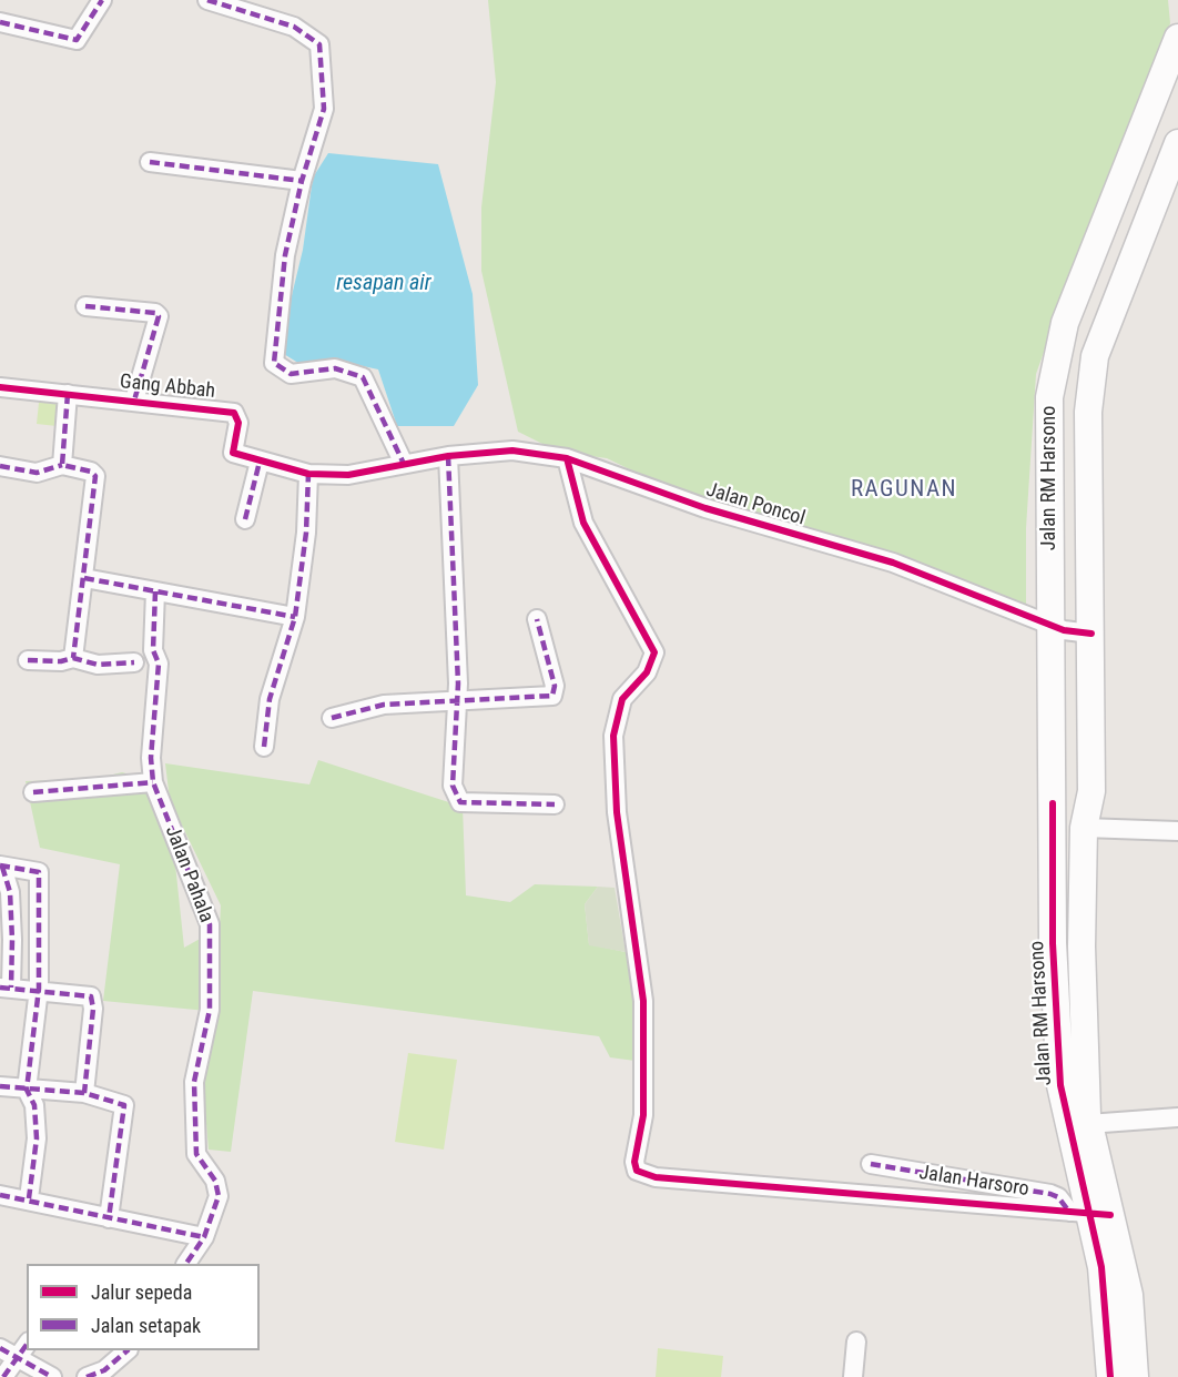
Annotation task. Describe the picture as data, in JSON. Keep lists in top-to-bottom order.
{
  "streets": {
    "main road": ["Jalan RM Harsono"],
    "street": [
      "Gang Abbah",
      "Jalan Poncol",
      "Jalan Pahala",
      "Jalan Harsoro"
    ]
  },
  "crossings": [
    ["Gang Abbah", "Jalan Poncol"],
    ["Jalan RM Harsono", "Jalan Poncol"],
    ["Jalan RM Harsono", "Jalan Harsoro"]
  ],
  "districts": ["RAGUNAN"],
  "water": ["resapan air"],
  "legend": ["Jalur sepeda", "Jalan setapak"]
}
